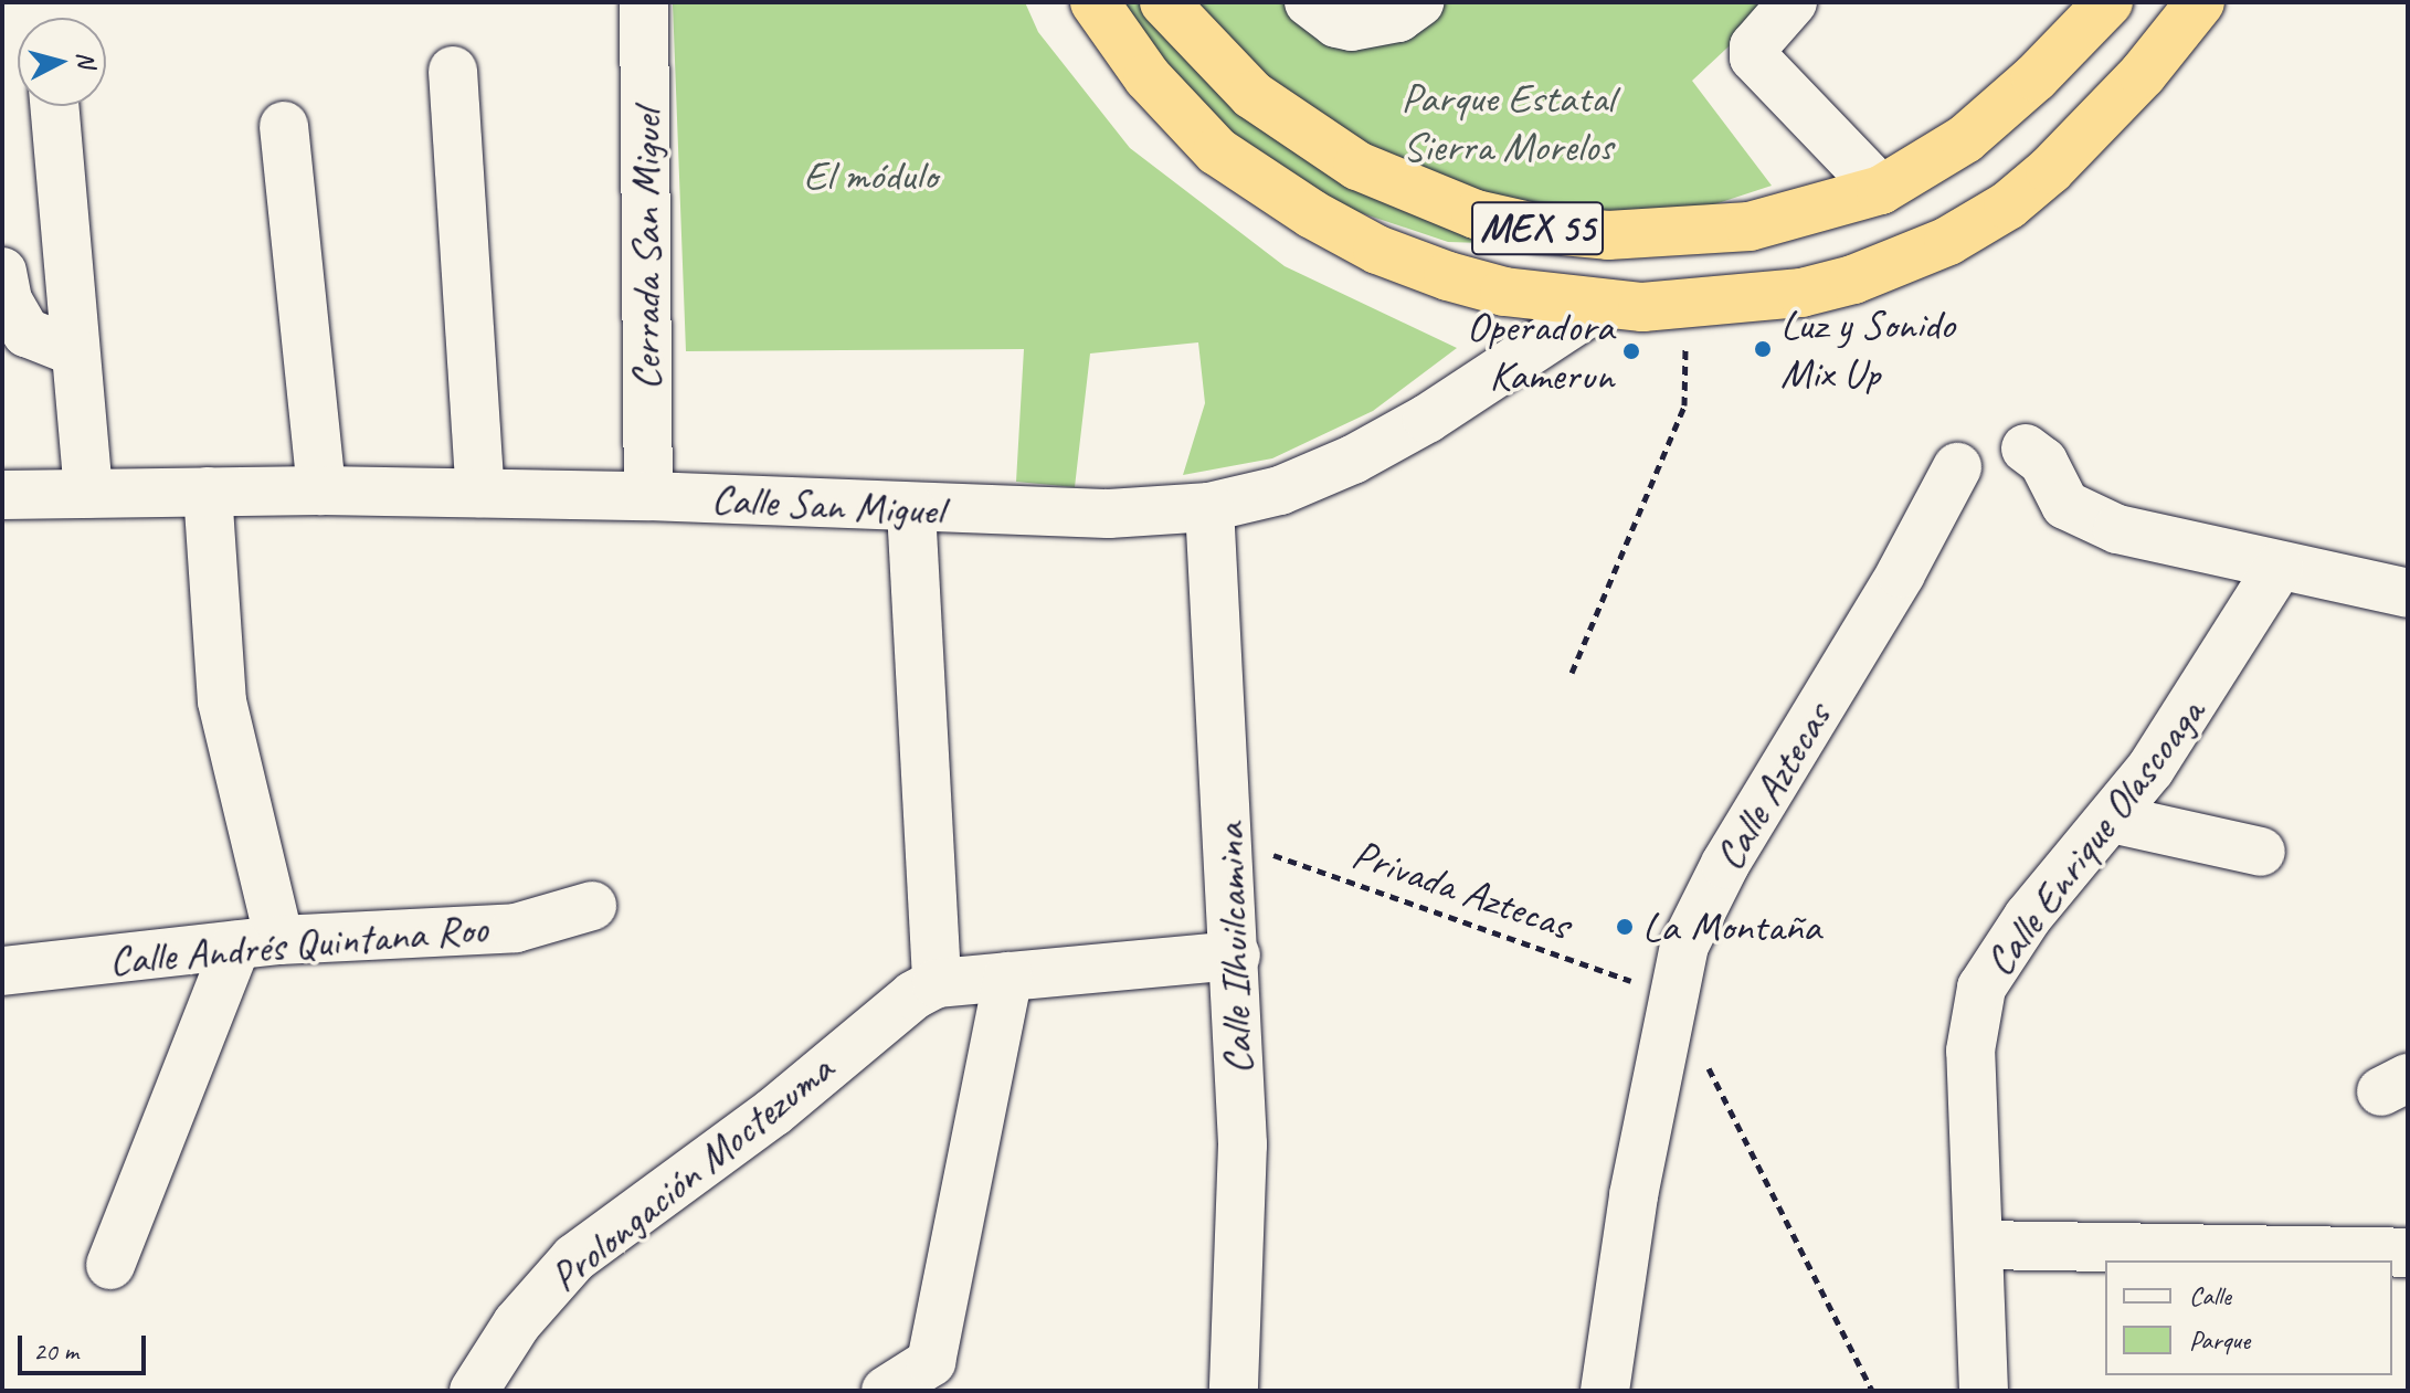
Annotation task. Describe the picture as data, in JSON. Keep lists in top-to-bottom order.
{
  "streets": {
    "highway": ["MEX 55"],
    "street": [
      "Cerrada San Miguel",
      "Calle San Miguel",
      "Calle Aztecas",
      "Calle Enrique Olascoaga",
      "Calle Andrés Quintana Roo",
      "Calle Ilhuilcamina",
      "Prolongación Moctezuma"
    ],
    "path": ["Privada Aztecas"]
  },
  "crossings": [
    ["MEX 55", "Calle San Miguel"],
    ["Cerrada San Miguel", "Calle San Miguel"],
    ["Calle San Miguel", "Calle Ilhuilcamina"],
    ["Calle Aztecas", "Privada Aztecas"],
    ["Privada Aztecas", "Calle Ilhuilcamina"]
  ],
  "parks": ["Parque Estatal Sierra Morelos", "El módulo"],
  "places": ["Luz y Sonido Mix Up", "Operadora Kamerun", "La Montaña"],
  "legend": ["Calle", "Parque"],
  "scale_bar": "20 m",
  "north": "right"
}
